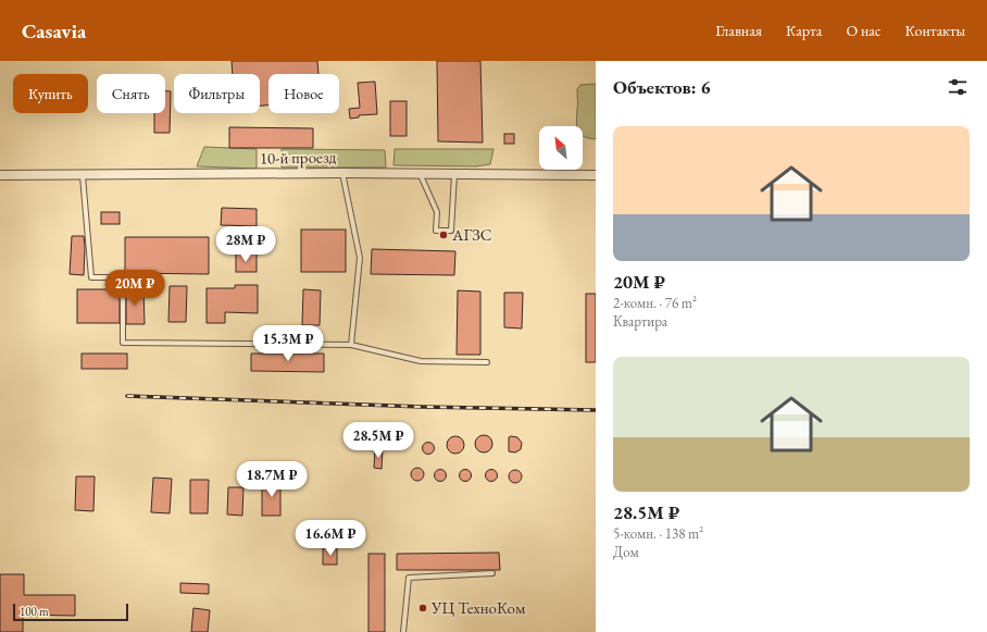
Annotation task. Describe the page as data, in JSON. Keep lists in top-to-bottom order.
{
  "streets": {
    "street": ["10-й проезд"]
  },
  "places": ["АГЗС", "УЦ ТехноКом"],
  "scale_bar": "100 m",
  "north": "top left",
  "page": {
    "header": "Casavia",
    "nav": [
      "Главная",
      "Карта",
      "О нас",
      "Контакты"
    ],
    "heading": "Объектов: 6",
    "chip": [
      "Купить",
      "Снять",
      "Фильтры",
      "Новое"
    ],
    "list": [
      {
        "name": "20M ₽",
        "note": "2-комн. · 76 m² · Квартира"
      },
      {
        "name": "28.5M ₽",
        "note": "5-комн. · 138 m² · Дом"
      }
    ],
    "price": [
      "28M ₽",
      "20M ₽",
      "15.3M ₽",
      "28.5M ₽",
      "18.7M ₽",
      "16.6M ₽"
    ],
    "scale": "100 m"
  }
}
